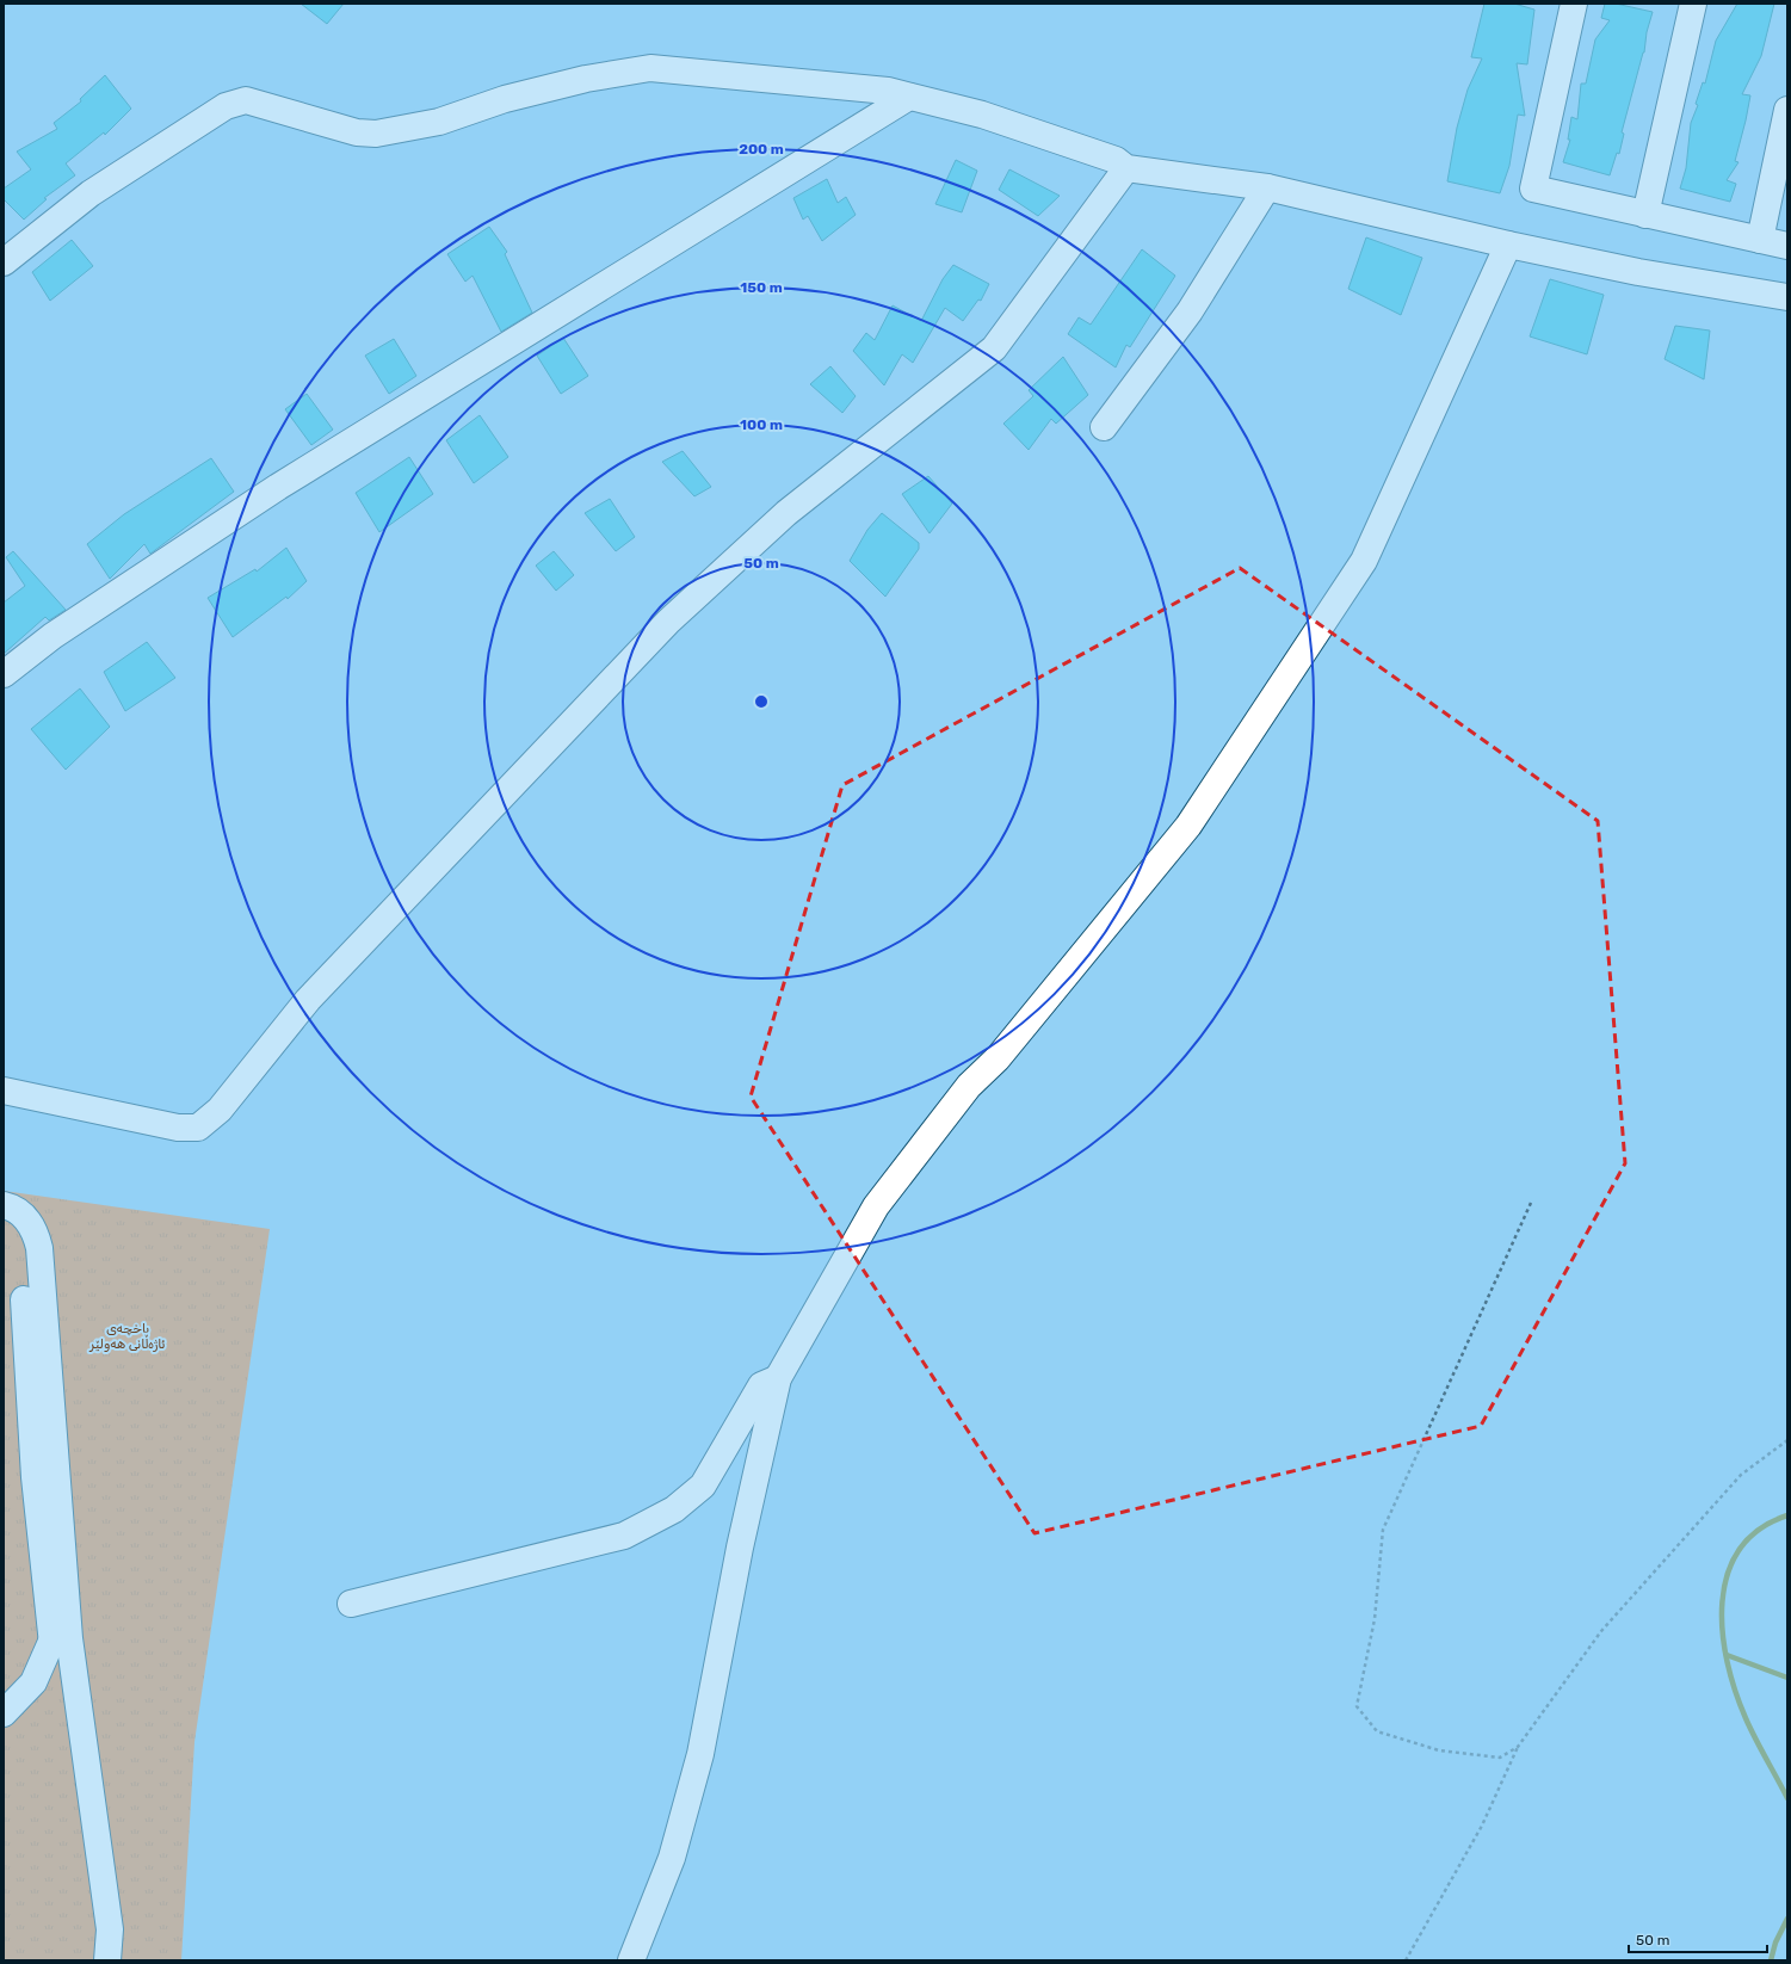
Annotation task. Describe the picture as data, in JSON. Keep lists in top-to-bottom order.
{
  "parks": ["باخچەی ئاژەڵانی هەولێر"],
  "scale_bar": "50 m",
  "rings": [
    "200 m",
    "150 m",
    "100 m",
    "50 m"
  ]
}
